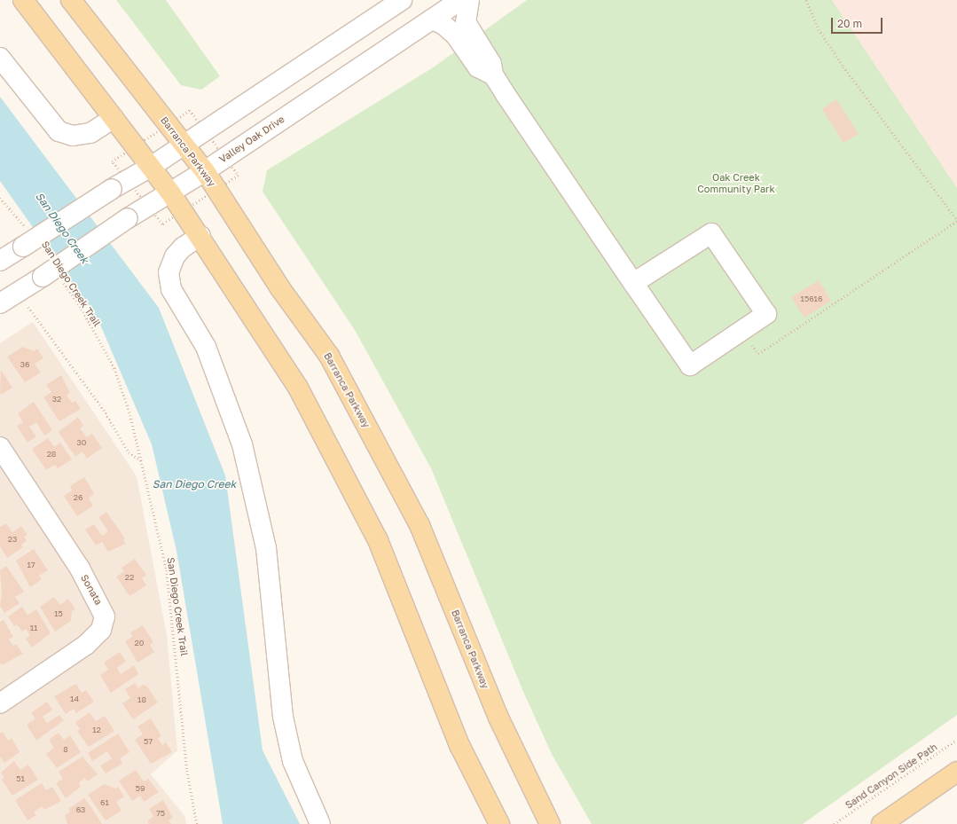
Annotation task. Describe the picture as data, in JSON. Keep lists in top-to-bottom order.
{
  "streets": {
    "main road": ["Barranca Parkway"],
    "street": ["Valley Oak Drive", "Sonata"],
    "path": ["San Diego Creek Trail", "Sand Canyon Side Path"]
  },
  "crossings": [
    ["Valley Oak Drive", "Barranca Parkway"]
  ],
  "water": ["San Diego Creek"],
  "parks": ["Oak Creek Community Park"],
  "house_numbers": [
    "15616",
    "36",
    "32",
    "30",
    "28",
    "26",
    "23",
    "17",
    "22",
    "15",
    "11",
    "20",
    "14",
    "18",
    "12",
    "57",
    "8",
    "51",
    "59",
    "61",
    "63",
    "75"
  ],
  "scale_bar": "20 m"
}
